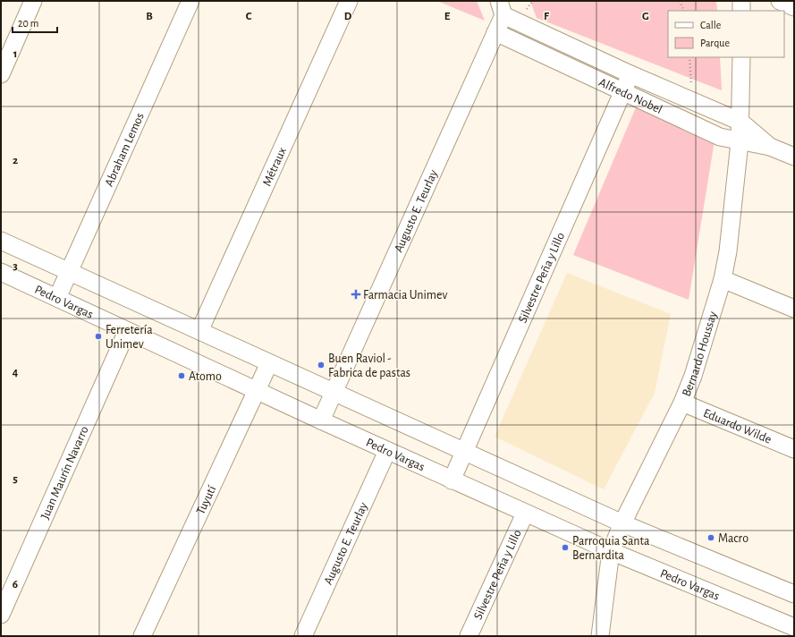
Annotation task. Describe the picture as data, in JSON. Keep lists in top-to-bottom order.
{
  "streets": {
    "street": [
      "Alfredo Nobel",
      "Abraham Lemos",
      "Métraux",
      "Augusto E. Teurlay",
      "Silvestre Peña y Lillo",
      "Pedro Vargas",
      "Bernardo Houssay",
      "Eduardo Wilde",
      "Juan Maurín Navarro",
      "Tuyutí"
    ]
  },
  "crossings": [
    ["Alfredo Nobel", "Augusto E. Teurlay"],
    ["Alfredo Nobel", "Silvestre Peña y Lillo"],
    ["Alfredo Nobel", "Bernardo Houssay"],
    ["Abraham Lemos", "Pedro Vargas"],
    ["Augusto E. Teurlay", "Pedro Vargas"],
    ["Silvestre Peña y Lillo", "Pedro Vargas"],
    ["Pedro Vargas", "Bernardo Houssay"],
    ["Pedro Vargas", "Juan Maurín Navarro"],
    ["Pedro Vargas", "Tuyutí"],
    ["Bernardo Houssay", "Eduardo Wilde"]
  ],
  "places": {
    "health": ["Farmacia Unimev"],
    "other": [
      "Ferretería Unimev",
      "Buen Raviol - Fabrica de pastas",
      "Atomo",
      "Macro",
      "Parroquia Santa Bernardita"
    ]
  },
  "legend": ["Calle", "Parque"],
  "scale_bar": "20 m",
  "grid": {
    "columns": [
      "B",
      "C",
      "D",
      "E",
      "F",
      "G"
    ],
    "rows": [
      "1",
      "2",
      "3",
      "4",
      "5",
      "6"
    ]
  }
}
